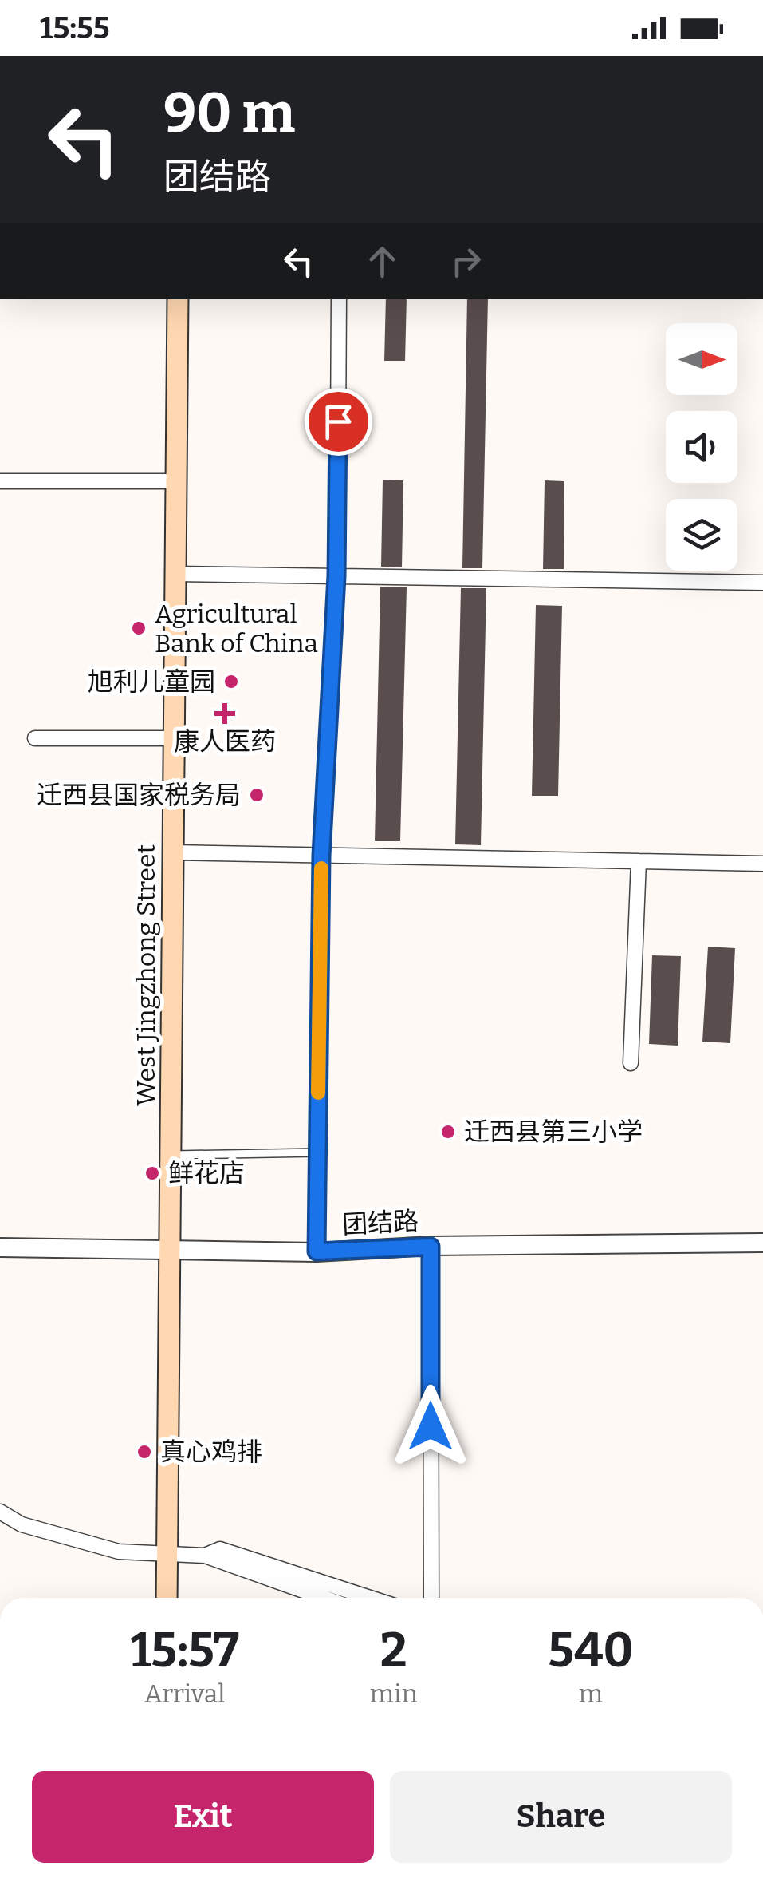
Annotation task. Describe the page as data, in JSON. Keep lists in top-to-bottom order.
{
  "streets": {
    "main road": ["West Jingzhong Street"],
    "street": ["团结路"]
  },
  "crossings": [
    ["West Jingzhong Street", "团结路"]
  ],
  "places": {
    "other": [
      "Agricultural Bank of China",
      "旭利儿童园",
      "迁西县国家税务局",
      "迁西县第三小学",
      "鲜花店",
      "真心鸡排"
    ],
    "health": ["康人医药"]
  },
  "north": "right",
  "page": {
    "status": "15:55",
    "turn": ["90 m", "团结路"],
    "eta": [
      "15:57",
      "Arrival",
      "2",
      "min",
      "540",
      "m"
    ],
    "buttons": ["Exit", "Share"]
  }
}
